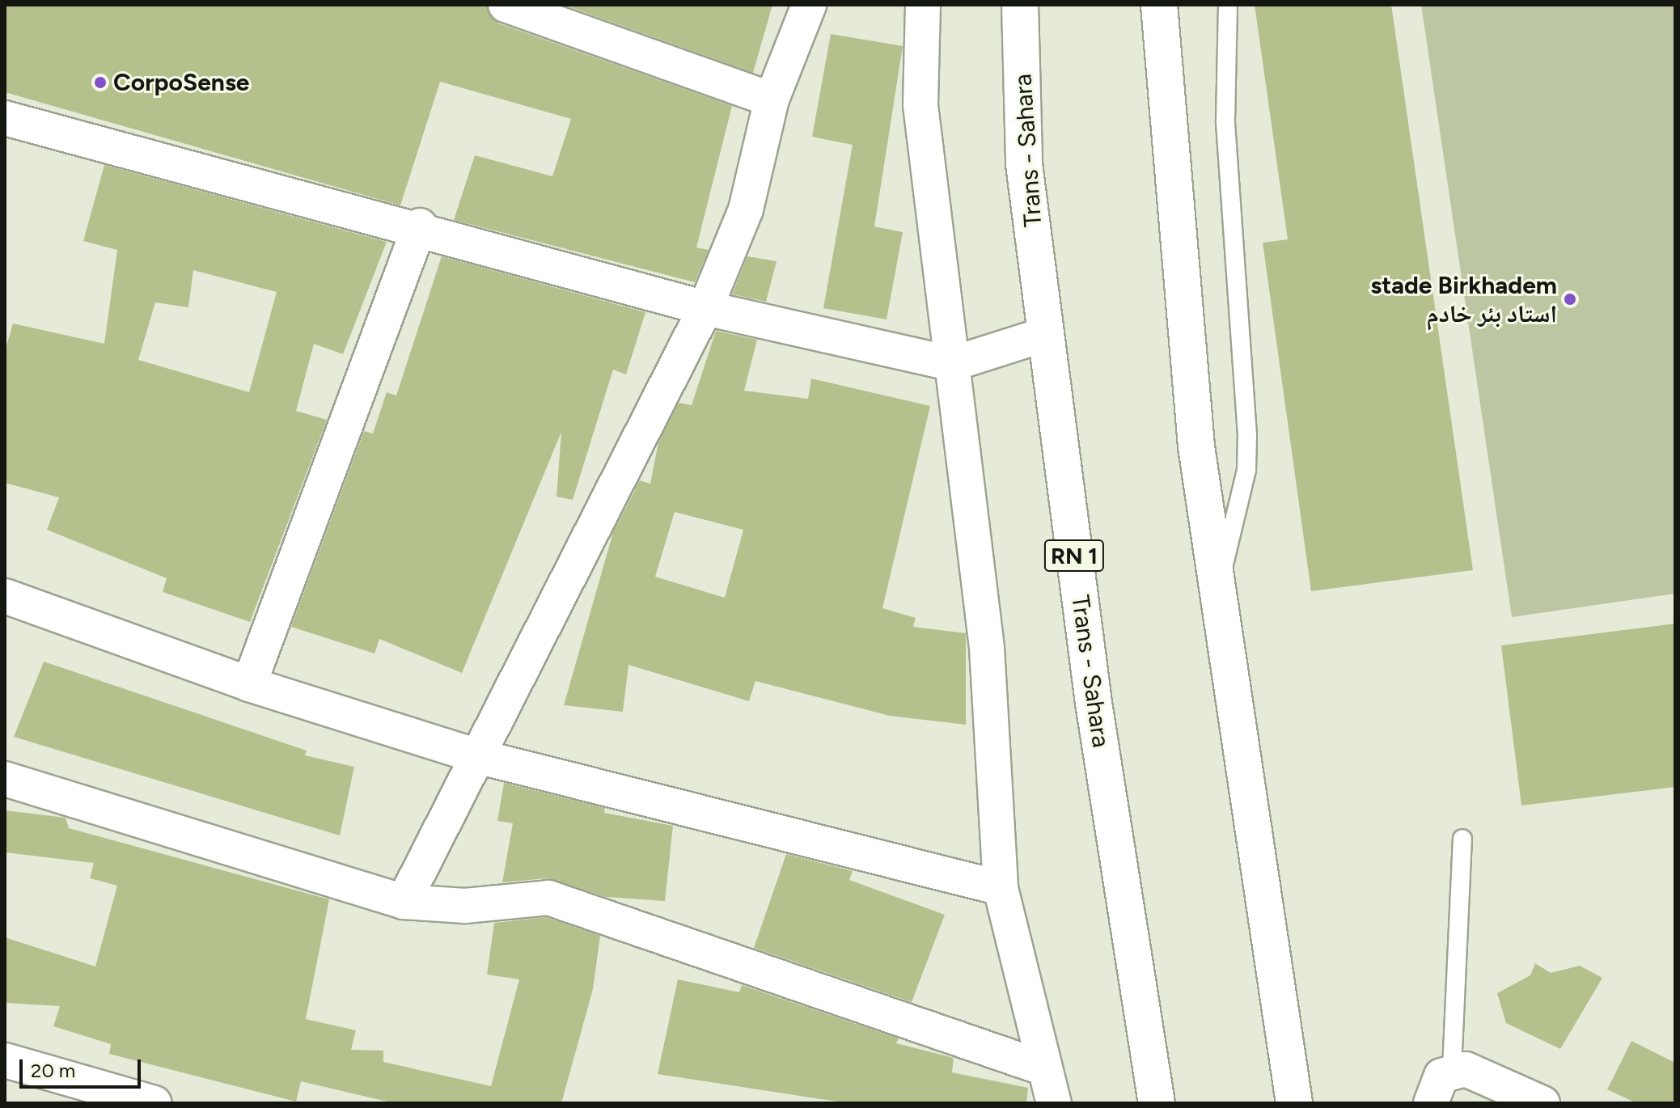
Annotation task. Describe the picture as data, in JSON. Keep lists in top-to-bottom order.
{
  "streets": {
    "highway": ["Trans - Sahara", "RN 1"]
  },
  "places": ["CorpoSense", "stade Birkhadem استاد بئر خادم"],
  "scale_bar": "20 m"
}
